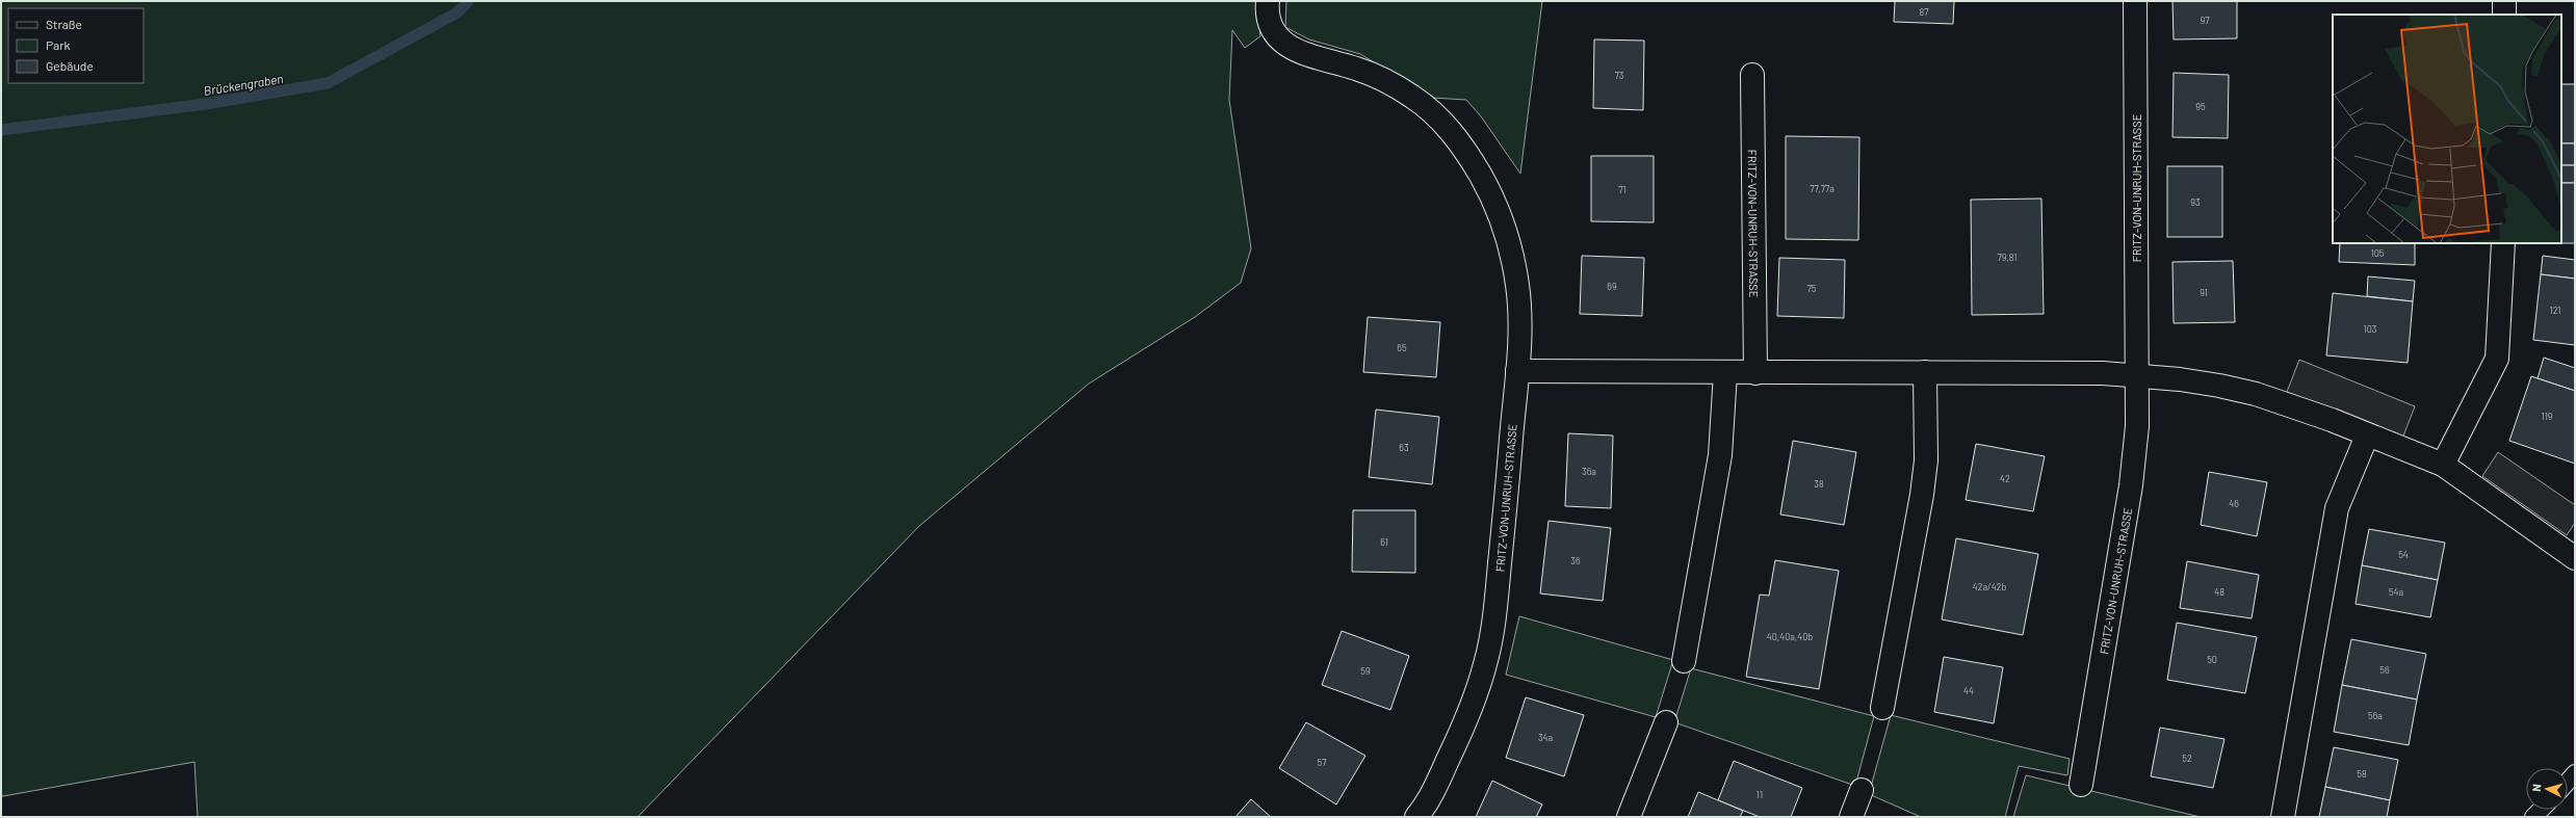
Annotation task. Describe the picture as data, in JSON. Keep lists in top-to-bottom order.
{
  "streets": {
    "street": ["FRITZ-VON-UNRUH-STRASSE"]
  },
  "water": ["Brückengraben"],
  "house_numbers": [
    "87",
    "97",
    "73",
    "95",
    "77,77a",
    "71",
    "93",
    "105",
    "79,81",
    "69",
    "75",
    "91",
    "121",
    "103",
    "65",
    "119",
    "63",
    "36a",
    "42",
    "38",
    "46",
    "61",
    "54",
    "36",
    "42a/42b",
    "48",
    "54a",
    "40,40a,40b",
    "50",
    "56",
    "59",
    "44",
    "56a",
    "34a",
    "52",
    "57",
    "58",
    "11"
  ],
  "legend": ["Straße", "Park", "Gebäude"],
  "north": "left"
}
